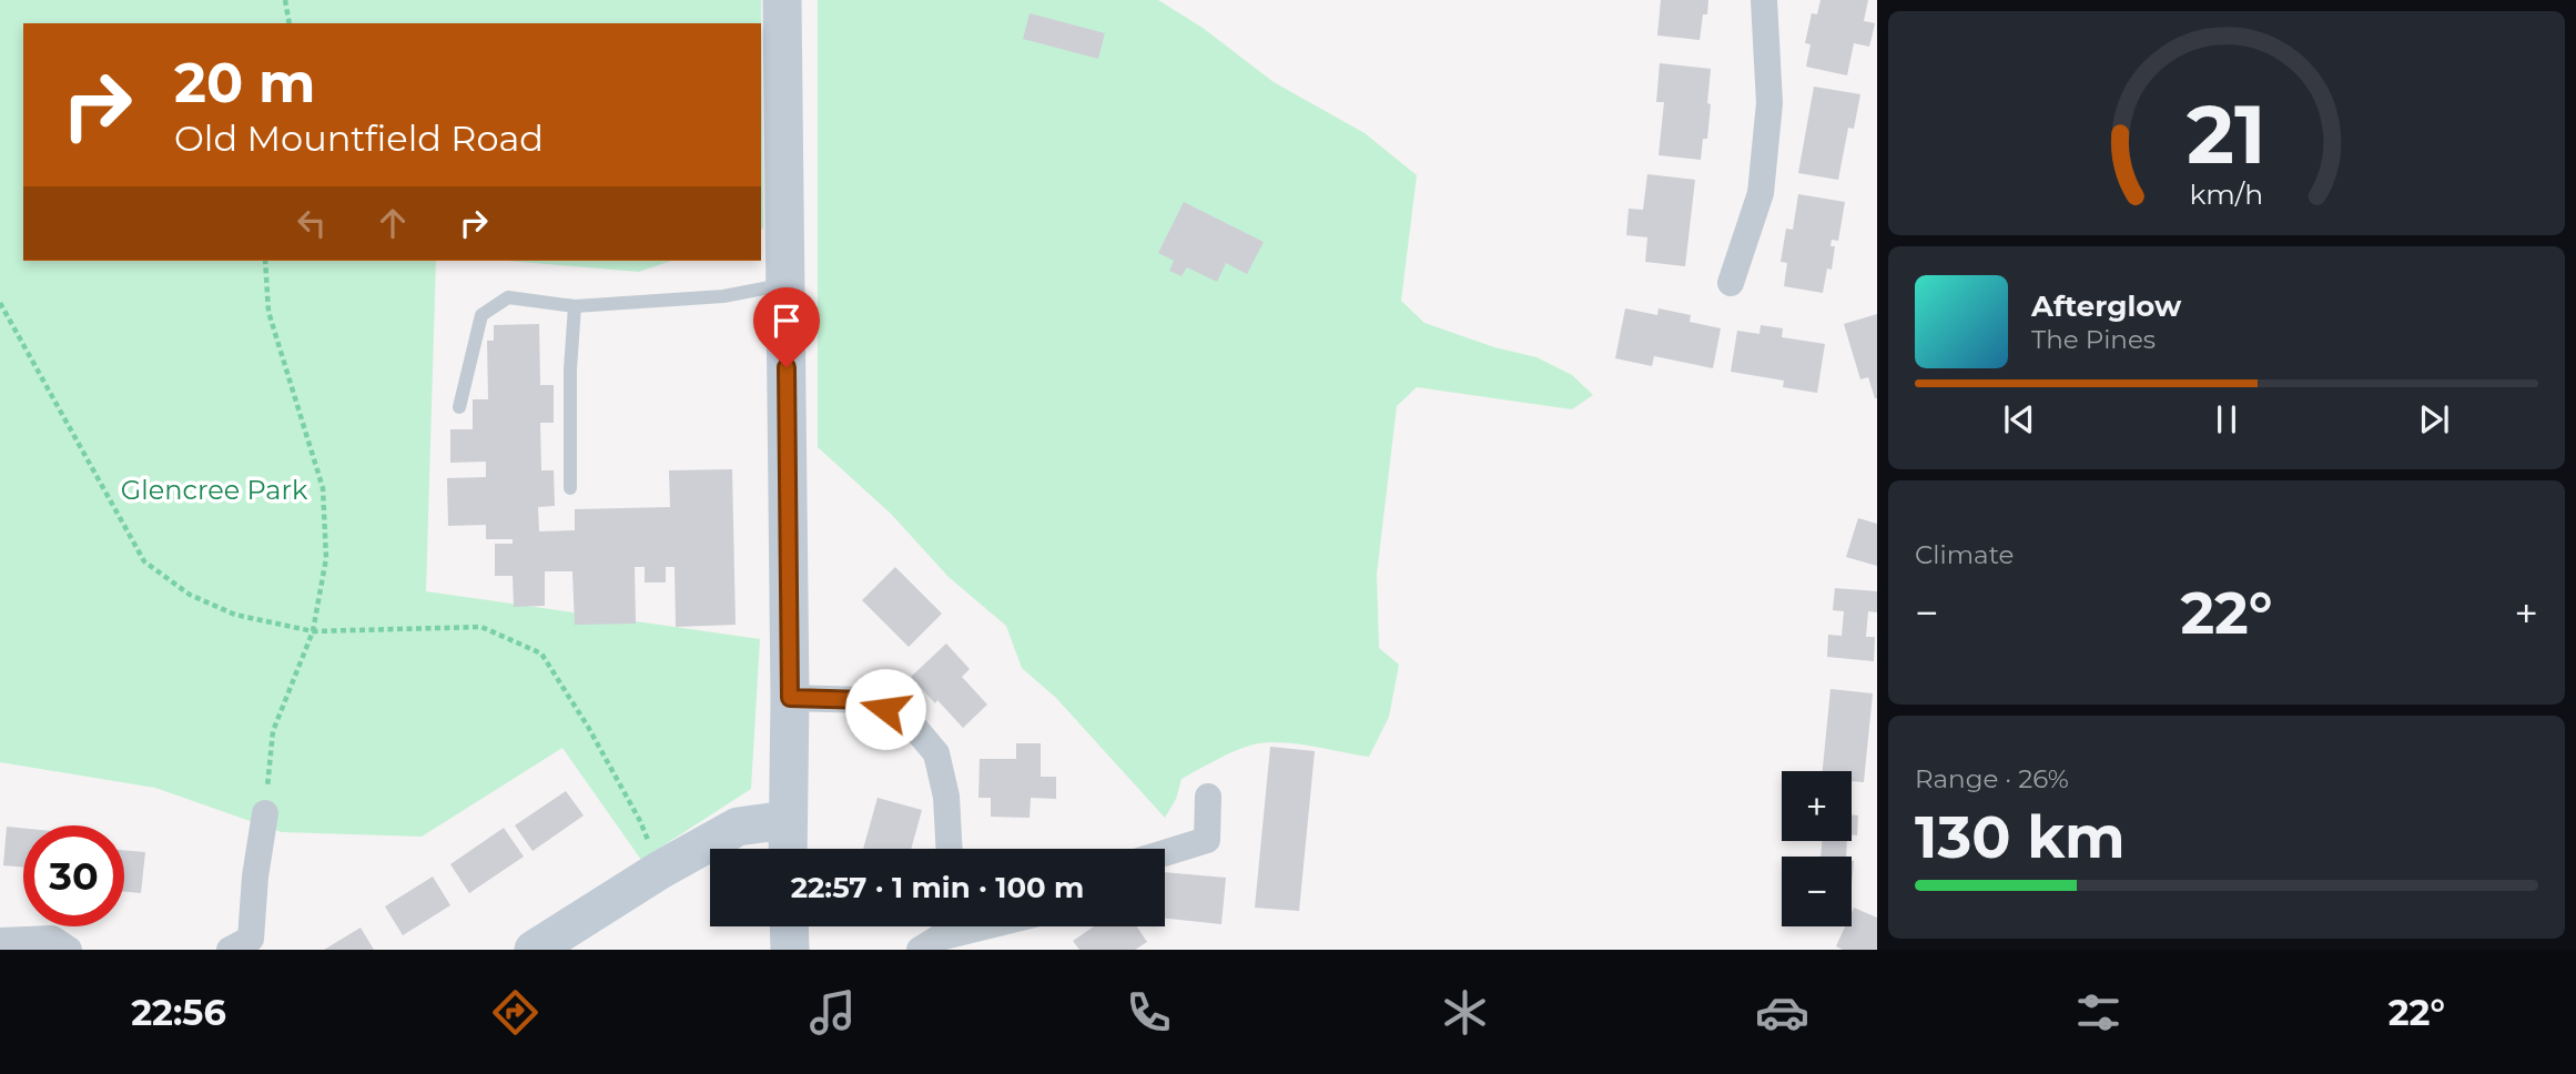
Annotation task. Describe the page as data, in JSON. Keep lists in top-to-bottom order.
{
  "parks": ["Glencree Park"],
  "page": {
    "turn": ["20 m", "Old Mountfield Road"],
    "song": ["Afterglow", "The Pines"],
    "tile": [
      "Climate",
      ["Range · 26%", "130 km"]
    ],
    "heat": ["−", "22°", "+"],
    "map_buttons": ["+", "−"],
    "limit": "30",
    "trip": "22:57 · 1 min · 100 m",
    "tabs": ["22:56", "22°"],
    "gauge": ["21", "km/h"]
  }
}
